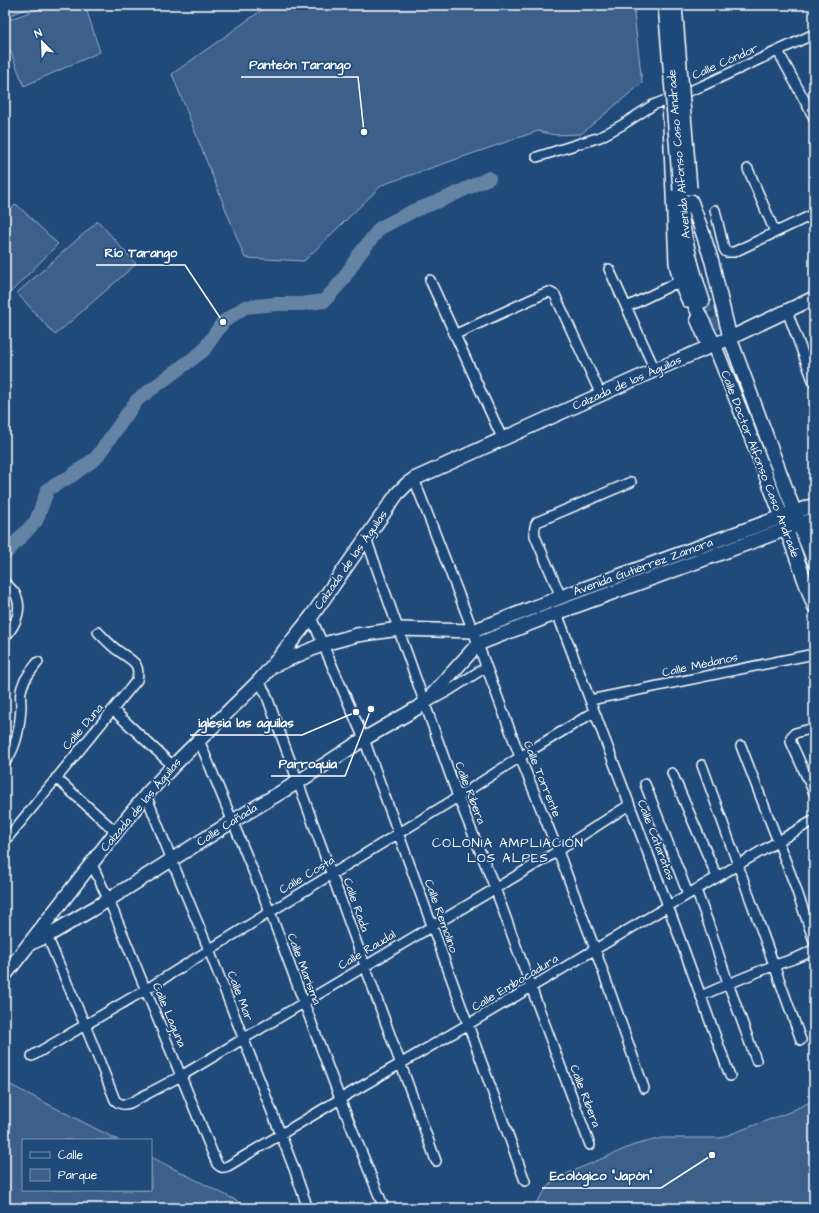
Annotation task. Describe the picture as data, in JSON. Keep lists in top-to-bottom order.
{
  "streets": {
    "street": [
      "Calle Cóndor",
      "Avenida Alfonso Caso Andrade",
      "Calzada de las Águilas",
      "Calle Doctor Alfonso Caso Andrade",
      "Avenida Gutiérrez Zamora",
      "Calle Médanos",
      "Calle Duna",
      "Calle Torrente",
      "Calle Ribera",
      "Calle Cañada",
      "Calle Cataratas",
      "Calle Costa",
      "Calle Rada",
      "Calle Remolino",
      "Calle Raudal",
      "Calle Marisma",
      "Calle Embocadura",
      "Calle Mar",
      "Calle Laguna"
    ]
  },
  "crossings": [
    ["Calle Cóndor", "Avenida Alfonso Caso Andrade"],
    ["Avenida Alfonso Caso Andrade", "Calzada de las Águilas"],
    ["Avenida Alfonso Caso Andrade", "Calle Doctor Alfonso Caso Andrade"],
    ["Calzada de las Águilas", "Calle Doctor Alfonso Caso Andrade"],
    ["Calzada de las Águilas", "Calle Torrente"],
    ["Calzada de las Águilas", "Calle Ribera"],
    ["Calzada de las Águilas", "Calle Cañada"],
    ["Calzada de las Águilas", "Calle Rada"],
    ["Calzada de las Águilas", "Calle Remolino"],
    ["Calzada de las Águilas", "Calle Marisma"],
    ["Calzada de las Águilas", "Calle Mar"],
    ["Calzada de las Águilas", "Calle Laguna"],
    ["Calle Doctor Alfonso Caso Andrade", "Avenida Gutiérrez Zamora"],
    ["Avenida Gutiérrez Zamora", "Calle Torrente"],
    ["Avenida Gutiérrez Zamora", "Calle Cañada"],
    ["Avenida Gutiérrez Zamora", "Calle Cataratas"],
    ["Calle Médanos", "Calle Cataratas"],
    ["Calle Torrente", "Calle Cañada"],
    ["Calle Torrente", "Calle Costa"],
    ["Calle Torrente", "Calle Raudal"],
    ["Calle Torrente", "Calle Embocadura"],
    ["Calle Ribera", "Calle Cañada"],
    ["Calle Ribera", "Calle Costa"],
    ["Calle Ribera", "Calle Raudal"],
    ["Calle Ribera", "Calle Embocadura"],
    ["Calle Cañada", "Calle Rada"],
    ["Calle Cañada", "Calle Remolino"],
    ["Calle Cañada", "Calle Marisma"],
    ["Calle Cañada", "Calle Mar"],
    ["Calle Cañada", "Calle Laguna"],
    ["Calle Cataratas", "Calle Costa"],
    ["Calle Cataratas", "Calle Raudal"],
    ["Calle Cataratas", "Calle Embocadura"],
    ["Calle Costa", "Calle Rada"],
    ["Calle Costa", "Calle Remolino"],
    ["Calle Costa", "Calle Raudal"],
    ["Calle Costa", "Calle Marisma"],
    ["Calle Costa", "Calle Mar"],
    ["Calle Costa", "Calle Laguna"],
    ["Calle Rada", "Calle Raudal"],
    ["Calle Rada", "Calle Embocadura"],
    ["Calle Remolino", "Calle Raudal"],
    ["Calle Remolino", "Calle Embocadura"],
    ["Calle Raudal", "Calle Marisma"],
    ["Calle Raudal", "Calle Mar"],
    ["Calle Raudal", "Calle Laguna"],
    ["Calle Marisma", "Calle Embocadura"],
    ["Calle Embocadura", "Calle Mar"],
    ["Calle Embocadura", "Calle Laguna"]
  ],
  "districts": ["COLONIA AMPLIACIÓN LOS ALPES"],
  "places": [
    "Panteón Tarango",
    "Río Tarango",
    "Parroquia",
    "iglesia las aguilas",
    "Ecológico \"Japón\""
  ],
  "legend": ["Calle", "Parque"],
  "north": "top left"
}
